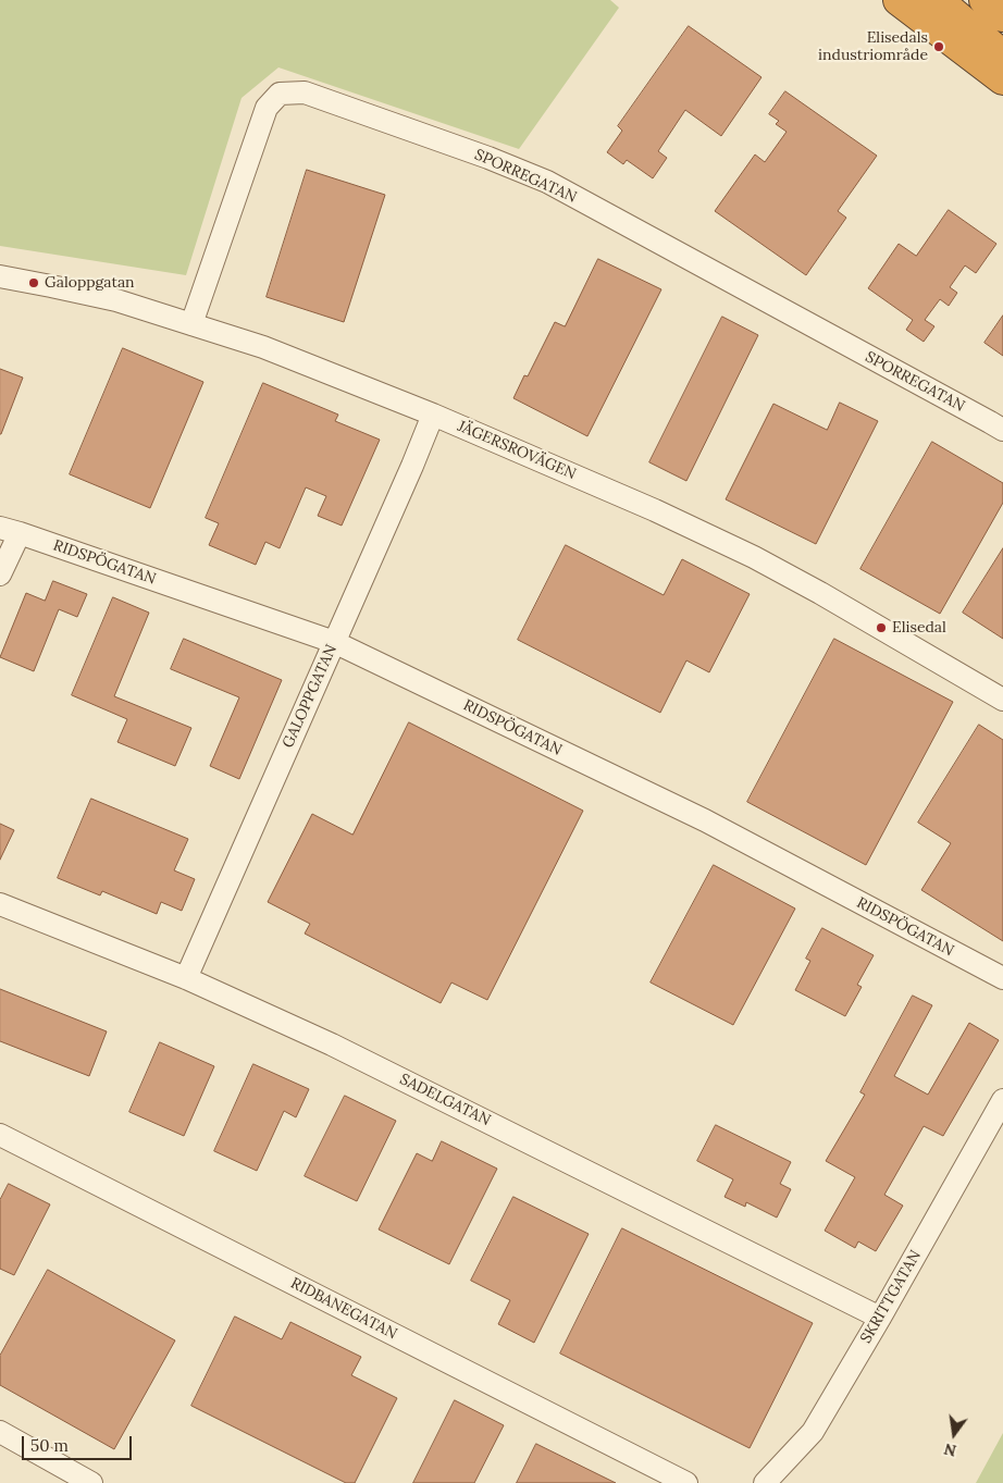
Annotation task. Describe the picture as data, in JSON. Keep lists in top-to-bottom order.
{
  "streets": {
    "street": [
      "SPORREGATAN",
      "JÄGERSROVÄGEN",
      "RIDSPÖGATAN",
      "GALOPPGATAN",
      "SADELGATAN",
      "SKRITTGATAN",
      "RIDBANEGATAN"
    ]
  },
  "crossings": [
    ["SPORREGATAN", "JÄGERSROVÄGEN"],
    ["JÄGERSROVÄGEN", "GALOPPGATAN"],
    ["RIDSPÖGATAN", "GALOPPGATAN"],
    ["GALOPPGATAN", "SADELGATAN"],
    ["SADELGATAN", "SKRITTGATAN"]
  ],
  "places": ["Elisedals industriområde", "Galoppgatan", "Elisedal"],
  "scale_bar": "50 m",
  "north": "bottom"
}
